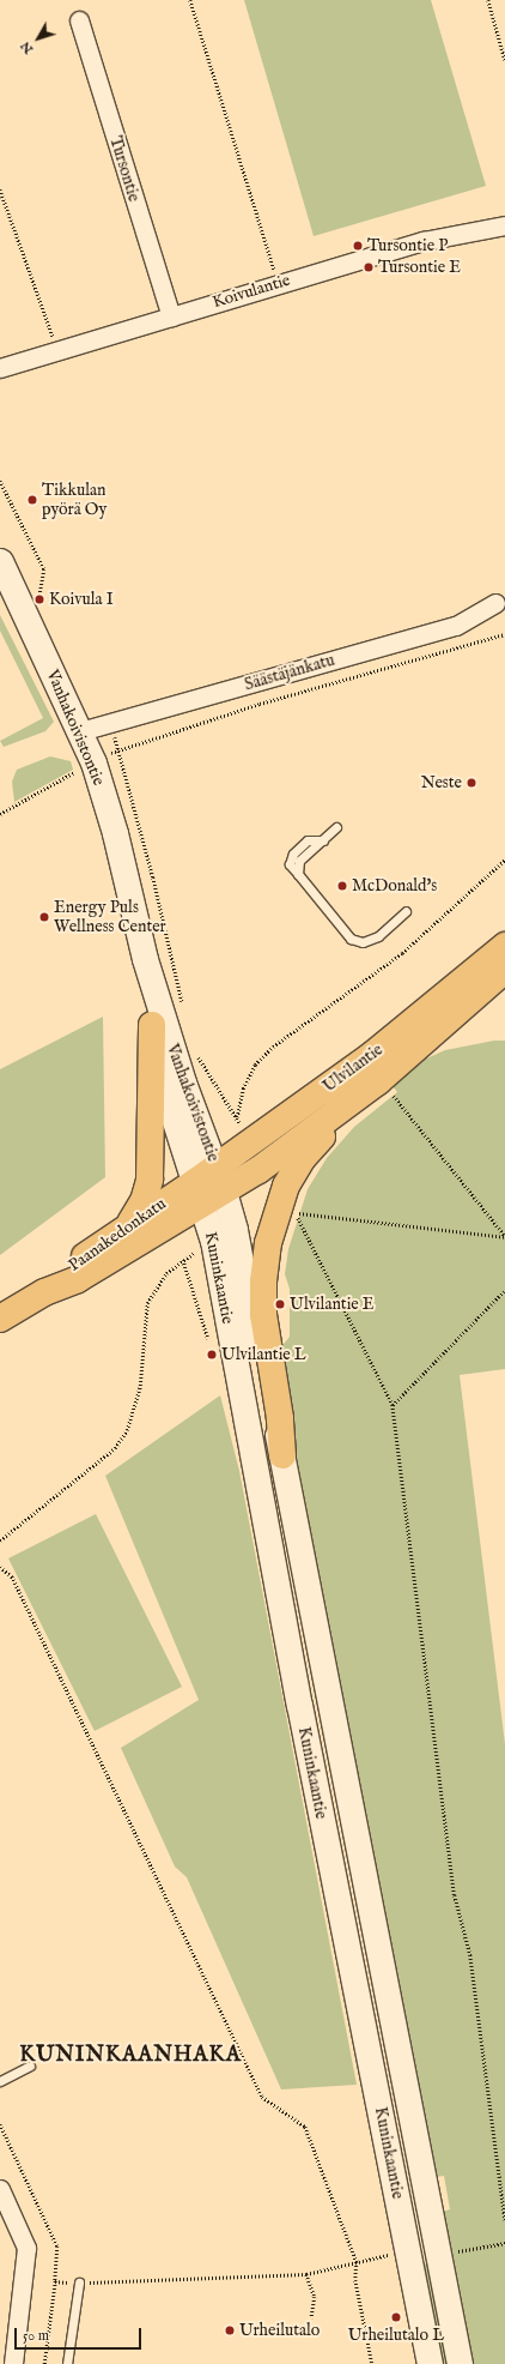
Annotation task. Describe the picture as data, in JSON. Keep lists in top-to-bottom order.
{
  "streets": {
    "main road": [
      "Vanhakoivistontie",
      "Ulvilantie",
      "Paanakedonkatu",
      "Kuninkaantie"
    ],
    "street": ["Tursontie", "Koivulantie", "Säästäjänkatu"]
  },
  "crossings": [
    ["Tursontie", "Koivulantie"],
    ["Säästäjänkatu", "Vanhakoivistontie"],
    ["Vanhakoivistontie", "Ulvilantie"],
    ["Vanhakoivistontie", "Paanakedonkatu"],
    ["Vanhakoivistontie", "Kuninkaantie"],
    ["Ulvilantie", "Paanakedonkatu"],
    ["Ulvilantie", "Kuninkaantie"],
    ["Paanakedonkatu", "Kuninkaantie"]
  ],
  "districts": ["KUNINKAANHAKA"],
  "places": [
    "Tursontie P",
    "Tursontie E",
    "Tikkulan pyörä Oy",
    "Koivula I",
    "Neste",
    "McDonald's",
    "Energy Puls Wellness Center",
    "Ulvilantie E",
    "Ulvilantie L",
    "Urheilutalo L",
    "Urheilutalo"
  ],
  "scale_bar": "50 m",
  "north": "bottom left"
}
